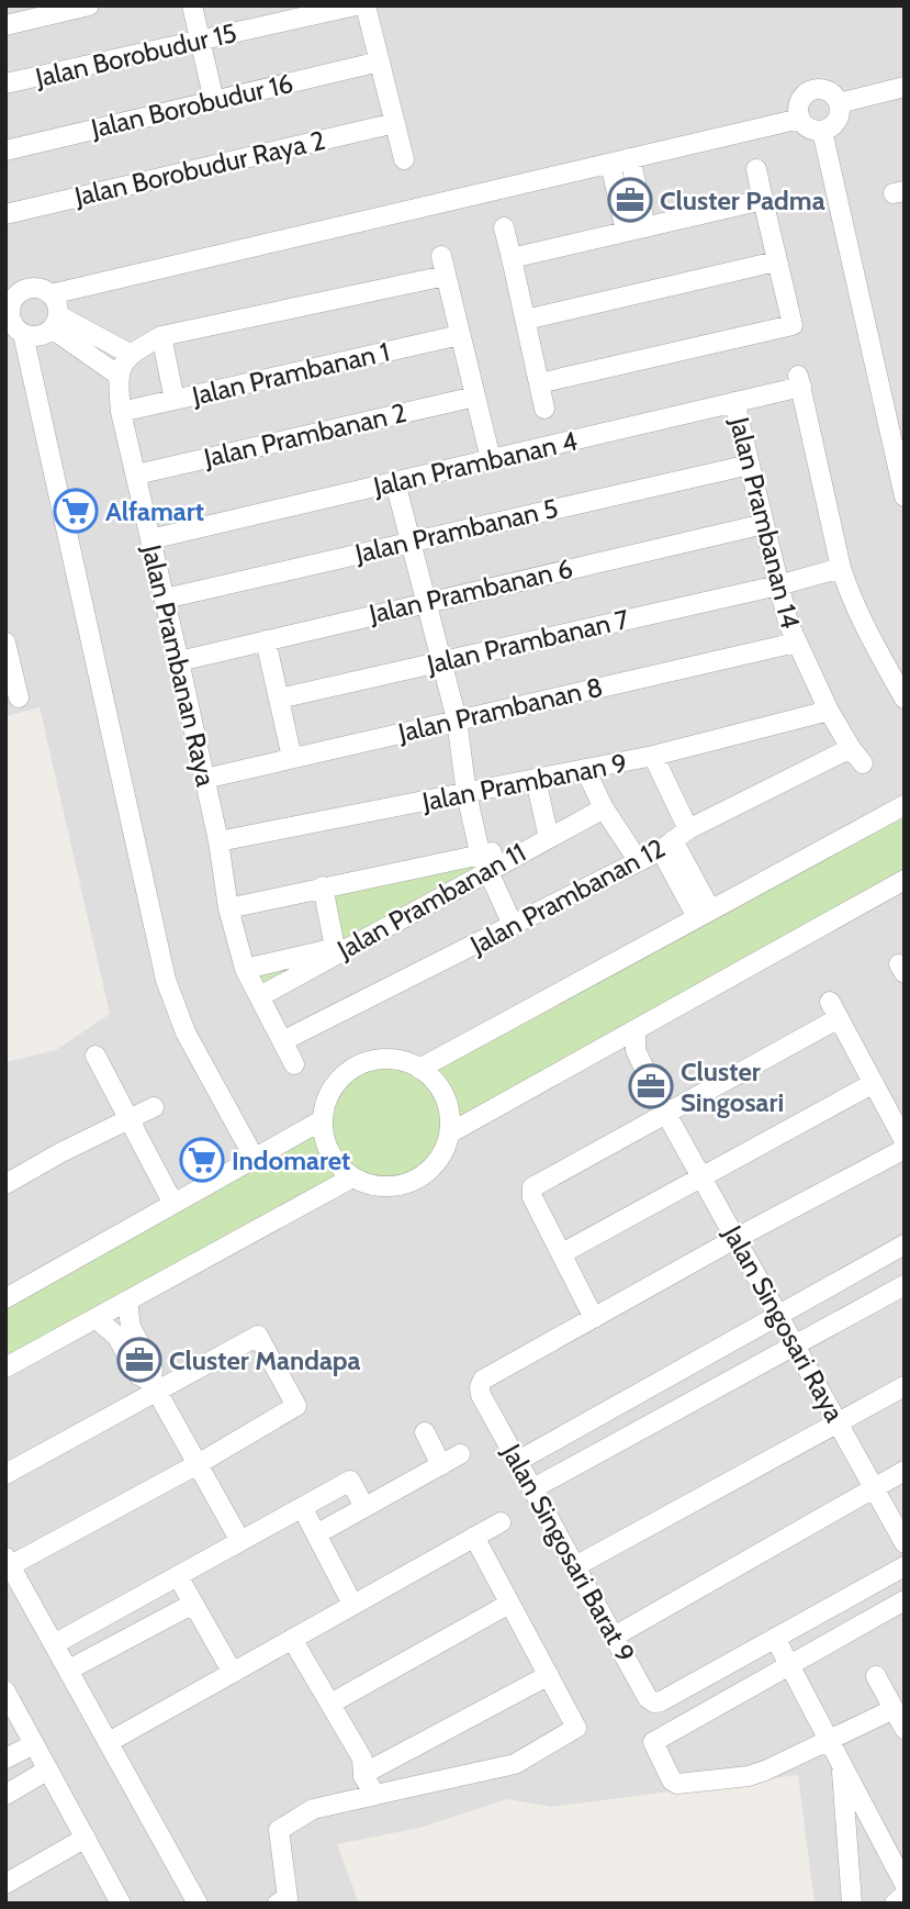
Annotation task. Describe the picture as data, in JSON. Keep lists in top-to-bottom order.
{
  "streets": {
    "street": [
      "Jalan Borobudur 15",
      "Jalan Borobudur 16",
      "Jalan Borobudur Raya 2",
      "Jalan Prambanan 1",
      "Jalan Prambanan 2",
      "Jalan Prambanan 4",
      "Jalan Prambanan 14",
      "Jalan Prambanan 5",
      "Jalan Prambanan 6",
      "Jalan Prambanan 7",
      "Jalan Prambanan Raya",
      "Jalan Prambanan 8",
      "Jalan Prambanan 9",
      "Jalan Prambanan 12",
      "Jalan Prambanan 11",
      "Jalan Singosari Raya",
      "Jalan Singosari Barat 9"
    ]
  },
  "crossings": [
    ["Jalan Prambanan 1", "Jalan Prambanan Raya"],
    ["Jalan Prambanan 2", "Jalan Prambanan Raya"],
    ["Jalan Prambanan 4", "Jalan Prambanan 14"],
    ["Jalan Prambanan 4", "Jalan Prambanan 7"],
    ["Jalan Prambanan 4", "Jalan Prambanan Raya"],
    ["Jalan Prambanan 14", "Jalan Prambanan 5"],
    ["Jalan Prambanan 14", "Jalan Prambanan 6"],
    ["Jalan Prambanan 14", "Jalan Prambanan 7"],
    ["Jalan Prambanan 14", "Jalan Prambanan 8"],
    ["Jalan Prambanan 14", "Jalan Prambanan 9"],
    ["Jalan Prambanan 14", "Jalan Prambanan 12"],
    ["Jalan Prambanan 5", "Jalan Prambanan Raya"],
    ["Jalan Prambanan 6", "Jalan Prambanan Raya"],
    ["Jalan Prambanan Raya", "Jalan Prambanan 8"],
    ["Jalan Prambanan Raya", "Jalan Prambanan 9"],
    ["Jalan Prambanan Raya", "Jalan Prambanan 12"],
    ["Jalan Prambanan Raya", "Jalan Prambanan 11"]
  ],
  "places": {
    "office": ["Cluster Padma", "Cluster Singosari", "Cluster Mandapa"],
    "supermarket": ["Alfamart", "Indomaret"]
  }
}
